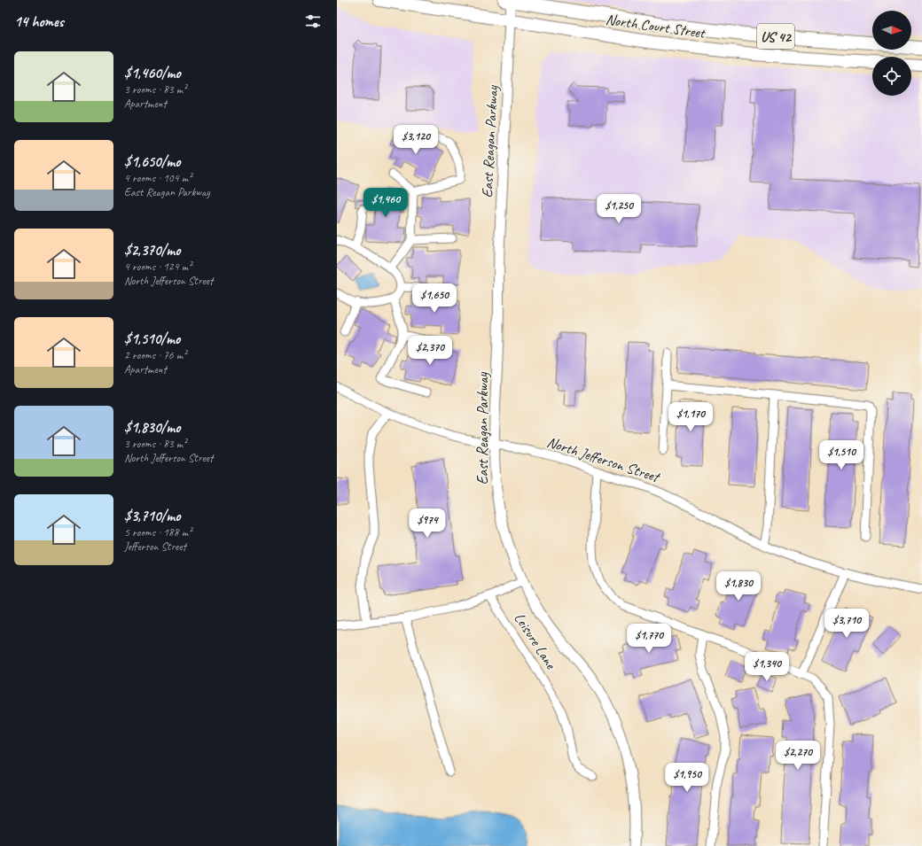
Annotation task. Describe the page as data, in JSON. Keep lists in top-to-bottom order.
{
  "streets": {
    "main road": ["North Court Street", "US 42"],
    "street": ["East Reagan Parkway", "North Jefferson Street", "Leisure Lane"]
  },
  "crossings": [
    ["North Court Street", "East Reagan Parkway"],
    ["East Reagan Parkway", "North Jefferson Street"]
  ],
  "north": "right",
  "page": {
    "heading": "14 homes",
    "list": [
      {
        "name": "$1,460/mo",
        "note": "3 rooms · 83 m² · Apartment"
      },
      {
        "name": "$1,650/mo",
        "note": "4 rooms · 104 m² · East Reagan Parkway"
      },
      {
        "name": "$2,370/mo",
        "note": "4 rooms · 124 m² · North Jefferson Street"
      },
      {
        "name": "$1,510/mo",
        "note": "2 rooms · 76 m² · Apartment"
      },
      {
        "name": "$1,830/mo",
        "note": "3 rooms · 83 m² · North Jefferson Street"
      },
      {
        "name": "$3,710/mo",
        "note": "5 rooms · 188 m² · Jefferson Street"
      }
    ],
    "price": [
      "$3,120",
      "$1,460",
      "$1,250",
      "$1,650",
      "$2,370",
      "$1,170",
      "$1,510",
      "$974",
      "$1,830",
      "$3,710",
      "$1,770",
      "$1,340",
      "$2,270",
      "$1,950"
    ]
  }
}
